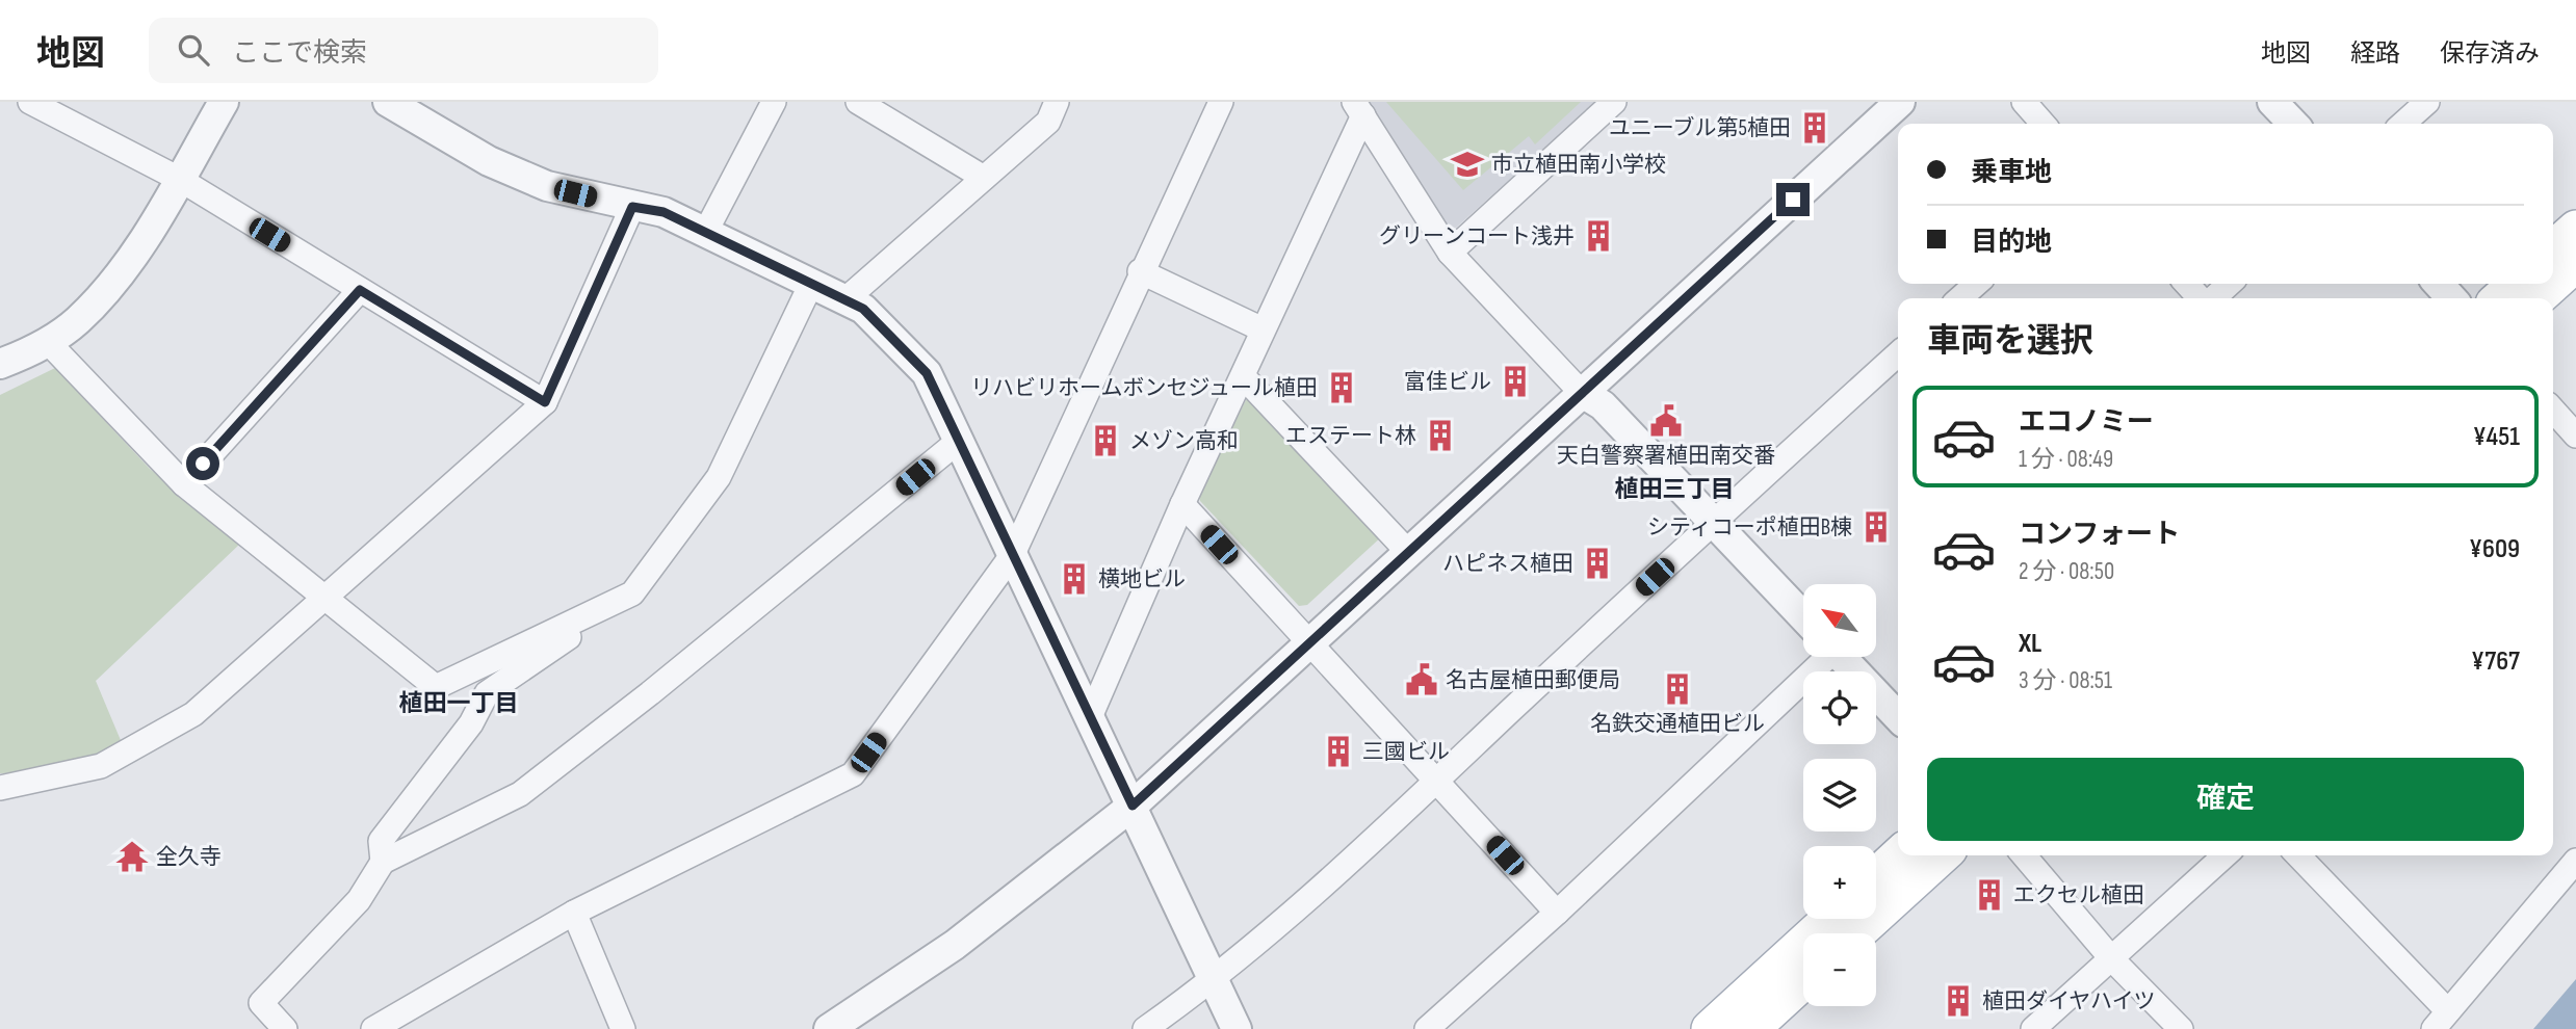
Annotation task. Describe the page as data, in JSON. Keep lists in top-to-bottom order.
{
  "districts": ["植田三丁目", "植田一丁目"],
  "places": {
    "building": [
      "ユニーブル第5植田",
      "グリーンコート浅井",
      "富佳ビル",
      "リハビリホームボンセジュール植田",
      "エステート林",
      "メゾン高和",
      "シティコーポ植田B棟",
      "ハピネス植田",
      "横地ビル",
      "名鉄交通植田ビル",
      "三國ビル",
      "エクセル植田",
      "植田ダイヤハイツ"
    ],
    "school or university": ["市立植田南小学校"],
    "public building": ["天白警察署植田南交番", "名古屋植田郵便局"],
    "temple": ["全久寺"]
  },
  "north": "top left",
  "page": {
    "header": "地図",
    "search": "ここで検索",
    "nav": ["地図", "経路", "保存済み"],
    "banner": ["乗車地", "目的地"],
    "heading": "車両を選択",
    "list": [
      {
        "name": "エコノミー",
        "note": "1 分 · 08:49",
        "value": "¥451"
      },
      {
        "name": "コンフォート",
        "note": "2 分 · 08:50",
        "value": "¥609"
      },
      {
        "name": "XL",
        "note": "3 分 · 08:51",
        "value": "¥767"
      }
    ],
    "map_buttons": ["+", "−"],
    "buttons": "確定"
  }
}
